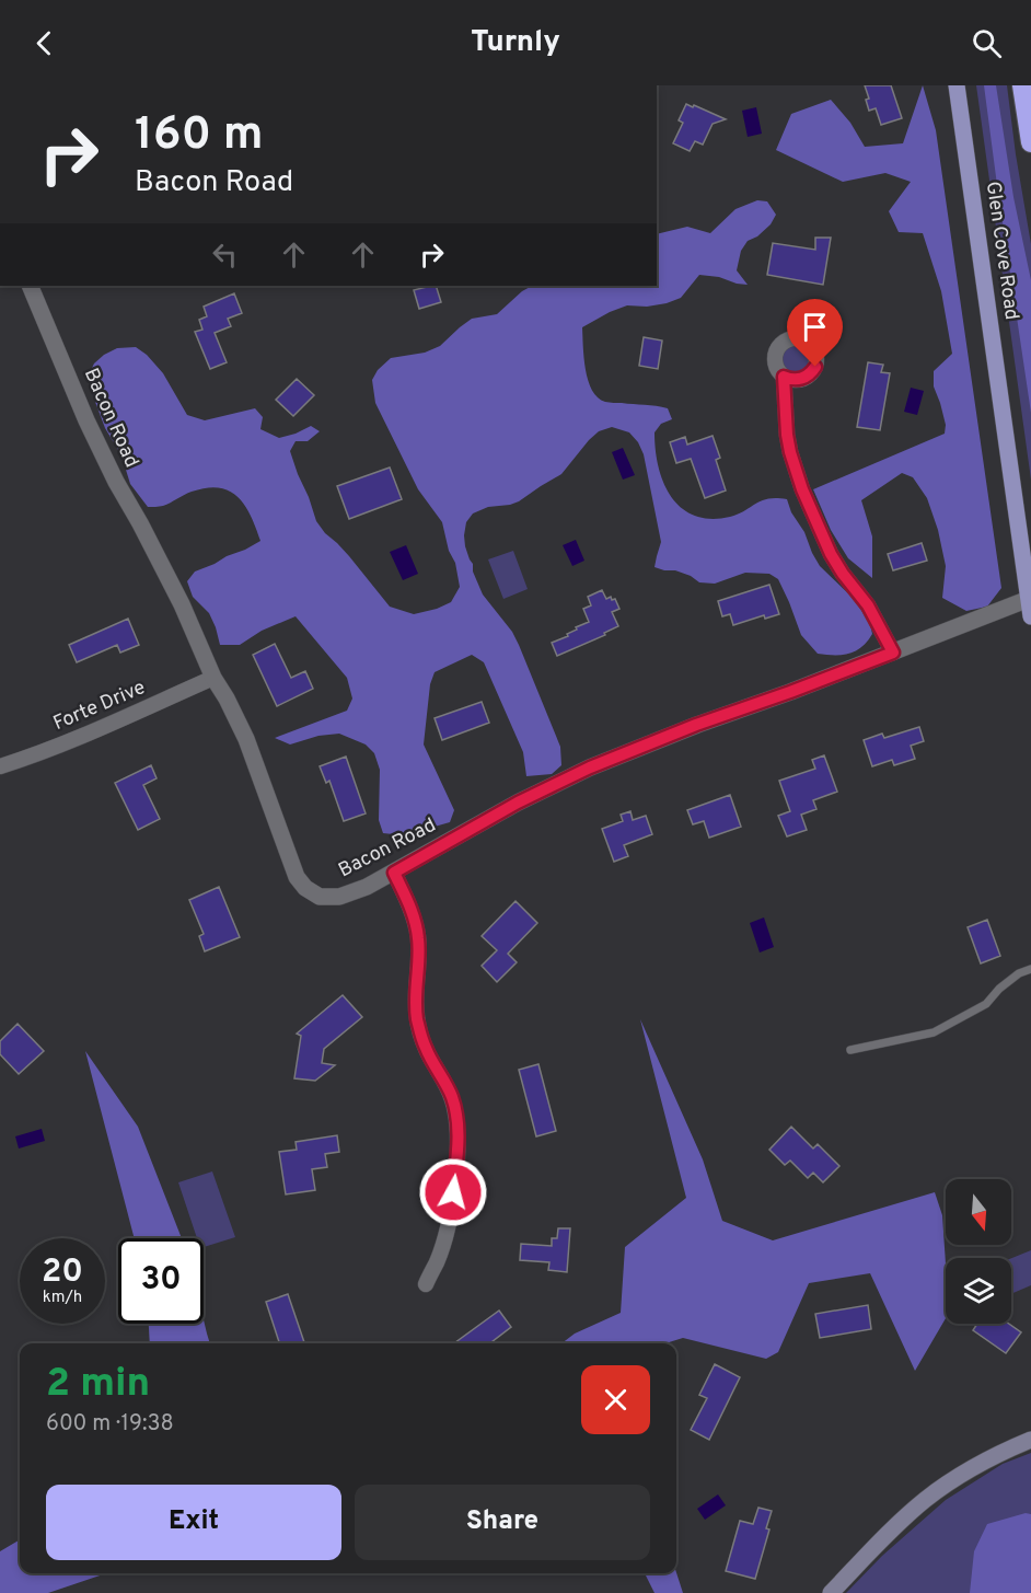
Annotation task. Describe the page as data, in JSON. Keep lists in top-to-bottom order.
{
  "streets": {
    "main road": ["Glen Cove Road"],
    "street": ["Bacon Road", "Forte Drive"]
  },
  "crossings": [
    ["Glen Cove Road", "Bacon Road"],
    ["Bacon Road", "Forte Drive"]
  ],
  "north": "bottom",
  "page": {
    "header": "Turnly",
    "turn": ["160 m", "Bacon Road"],
    "speed": "20 km/h",
    "limit": "30",
    "heading": ["2 min", "600 m · 19:38"],
    "buttons": ["Exit", "Share"]
  }
}
